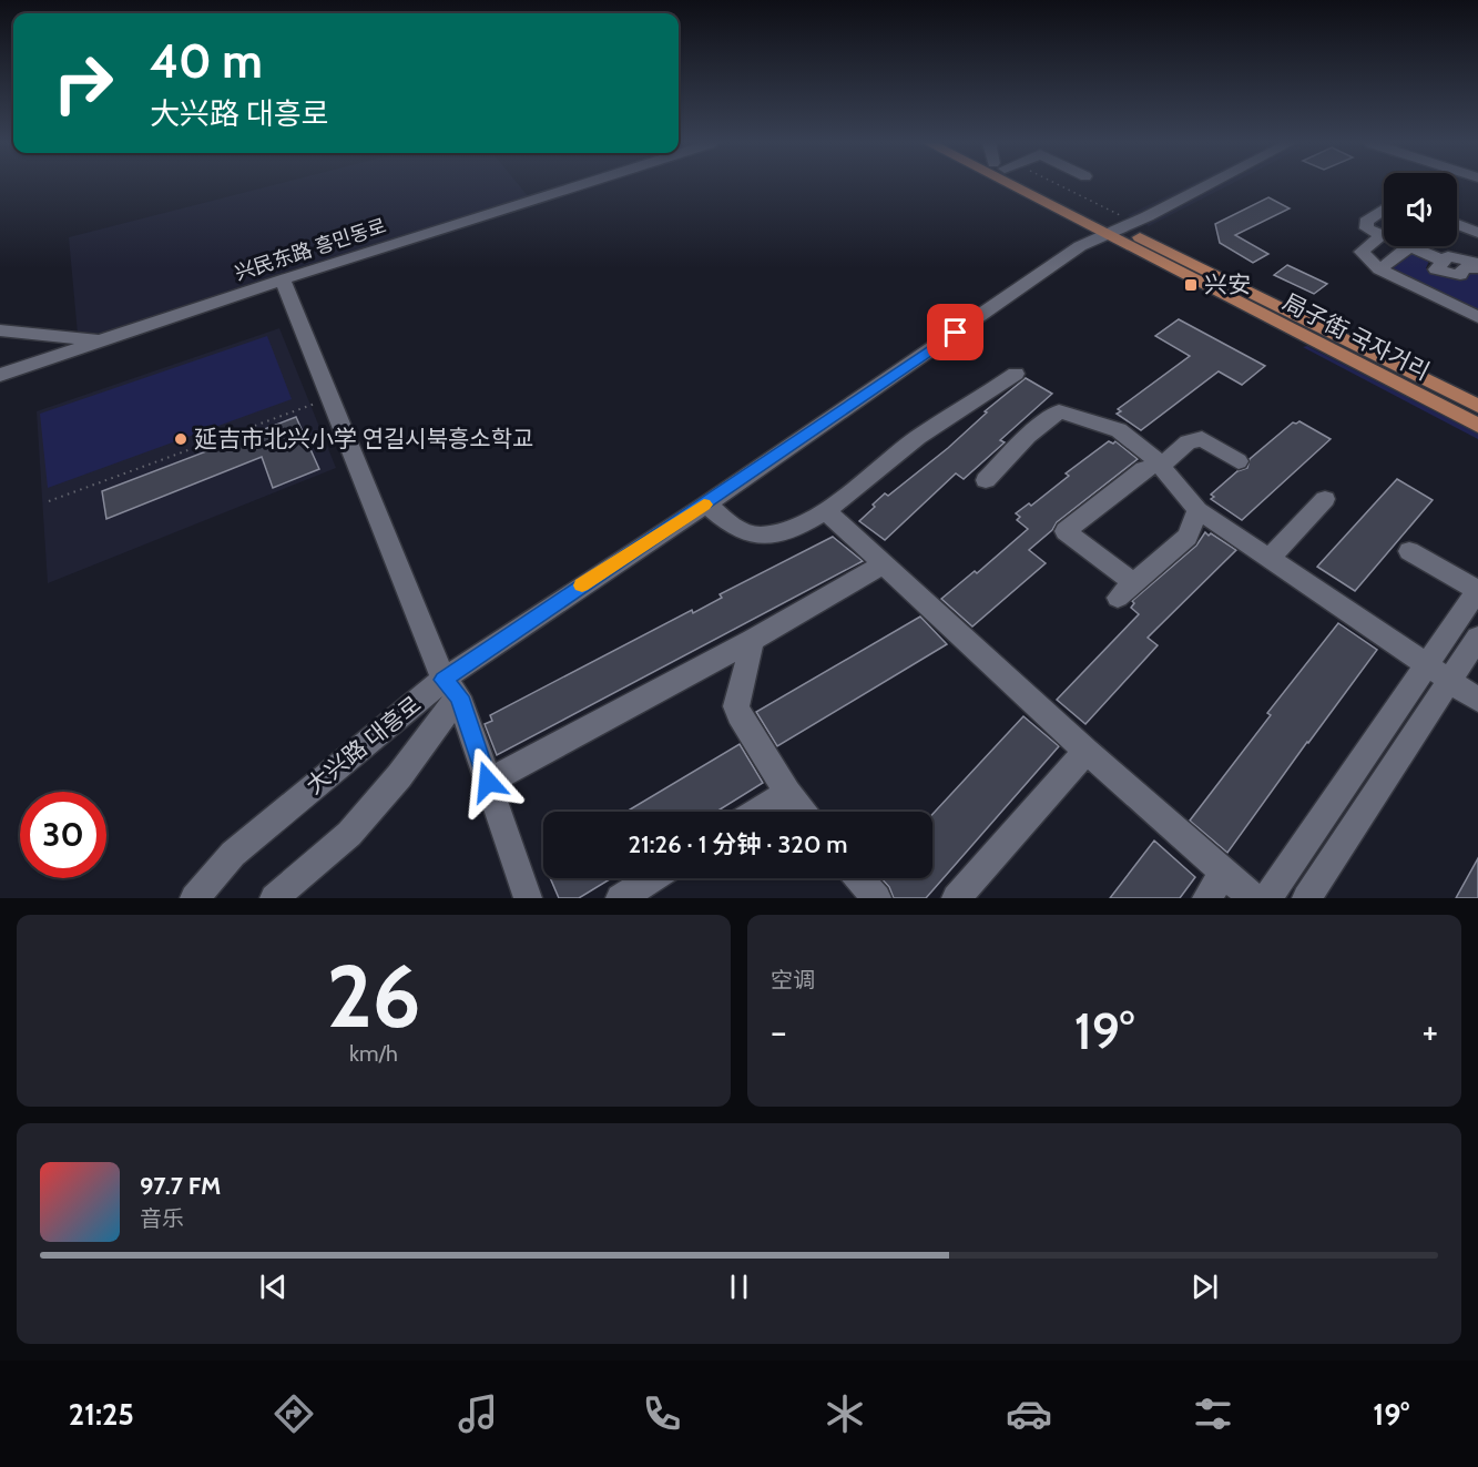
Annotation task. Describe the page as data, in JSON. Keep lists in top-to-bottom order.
{
  "streets": {
    "main road": ["局子街 국자거리"],
    "street": ["兴民东路 흥민동로", "大兴路 대흥로"]
  },
  "crossings": [
    ["局子街 국자거리", "大兴路 대흥로"]
  ],
  "places": {
    "transit": ["兴安"],
    "other": ["延吉市北兴小学 연길시북흥소학교"]
  },
  "page": {
    "turn": ["40 m", "大兴路 대흥로"],
    "limit": "30",
    "trip": "21:26 · 1 分钟 · 320 m",
    "tile": [
      ["26", "km/h"],
      "空调"
    ],
    "heat": ["−", "19°", "+"],
    "song": ["97.7 FM", "音乐"],
    "tabs": ["21:25", "19°"]
  }
}
